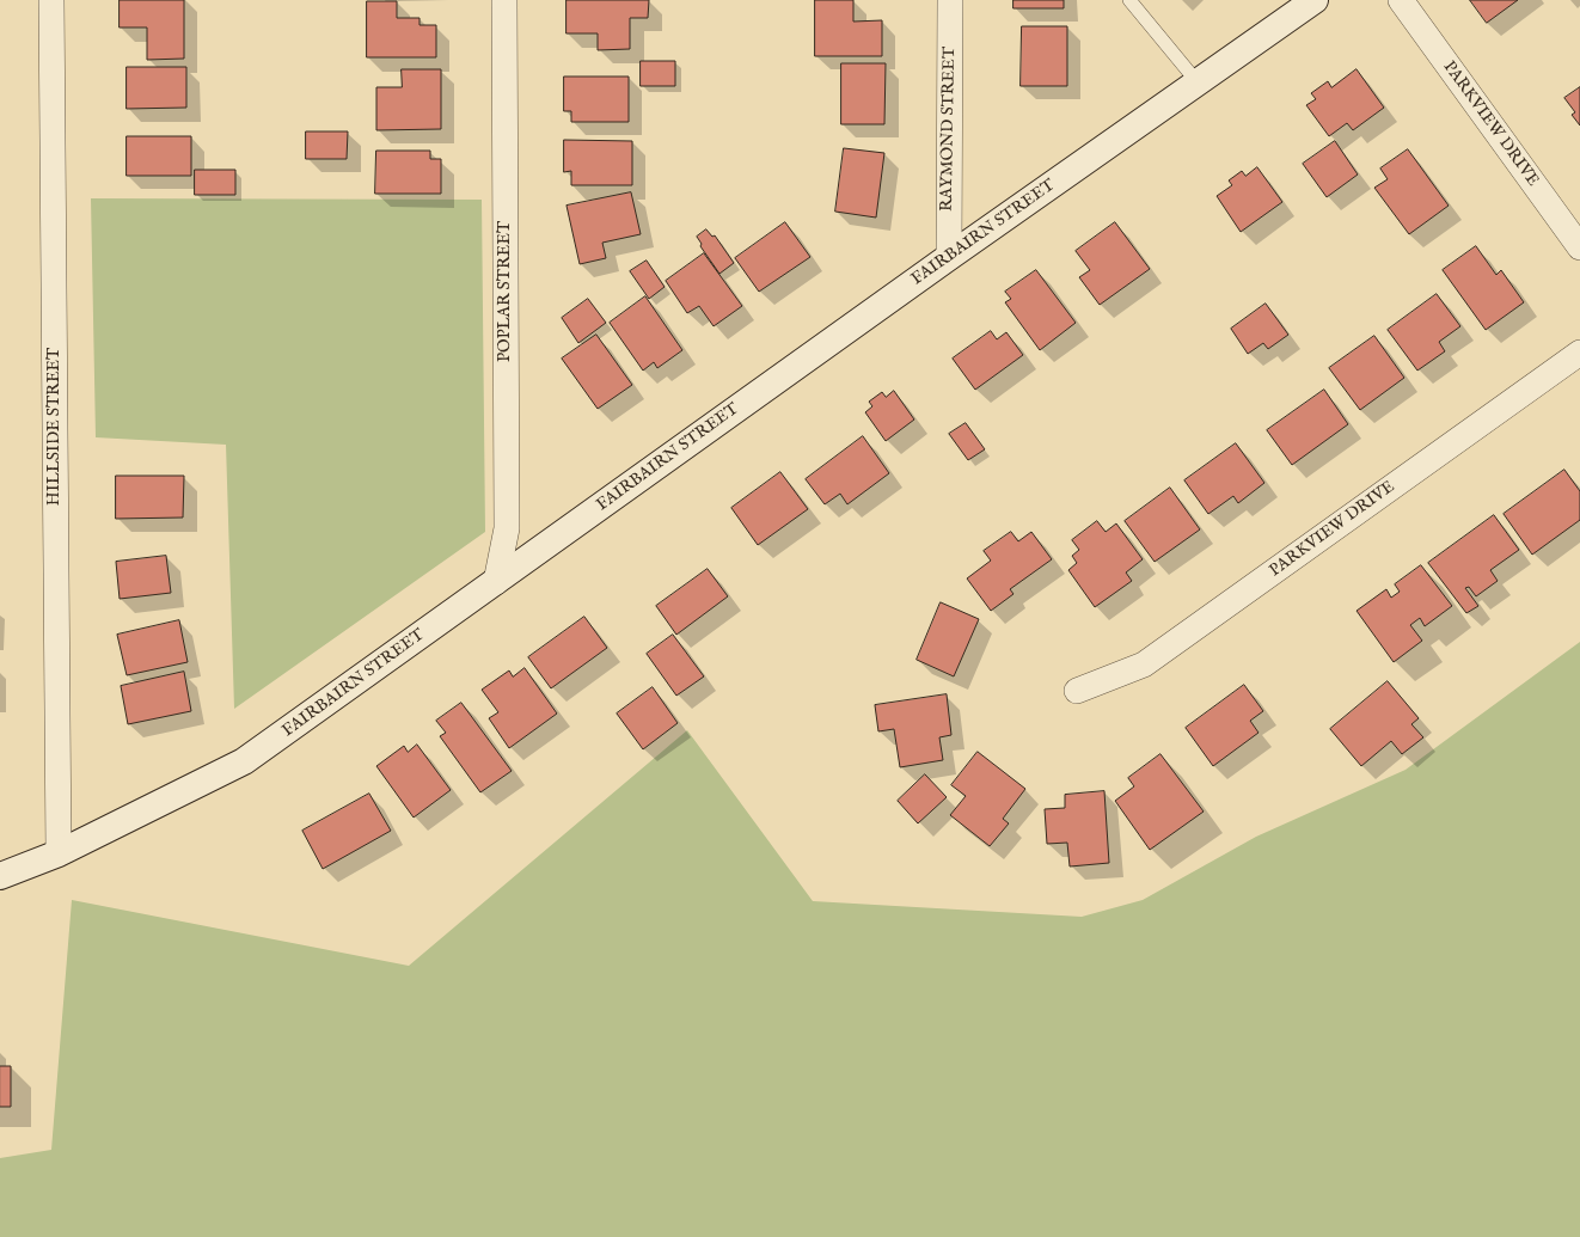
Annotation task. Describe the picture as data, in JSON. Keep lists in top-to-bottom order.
{
  "streets": {
    "main road": ["FAIRBAIRN STREET"],
    "street": [
      "PARKVIEW DRIVE",
      "RAYMOND STREET",
      "POPLAR STREET",
      "HILLSIDE STREET"
    ]
  },
  "crossings": [
    ["RAYMOND STREET", "FAIRBAIRN STREET"],
    ["FAIRBAIRN STREET", "POPLAR STREET"],
    ["FAIRBAIRN STREET", "HILLSIDE STREET"]
  ]
}
